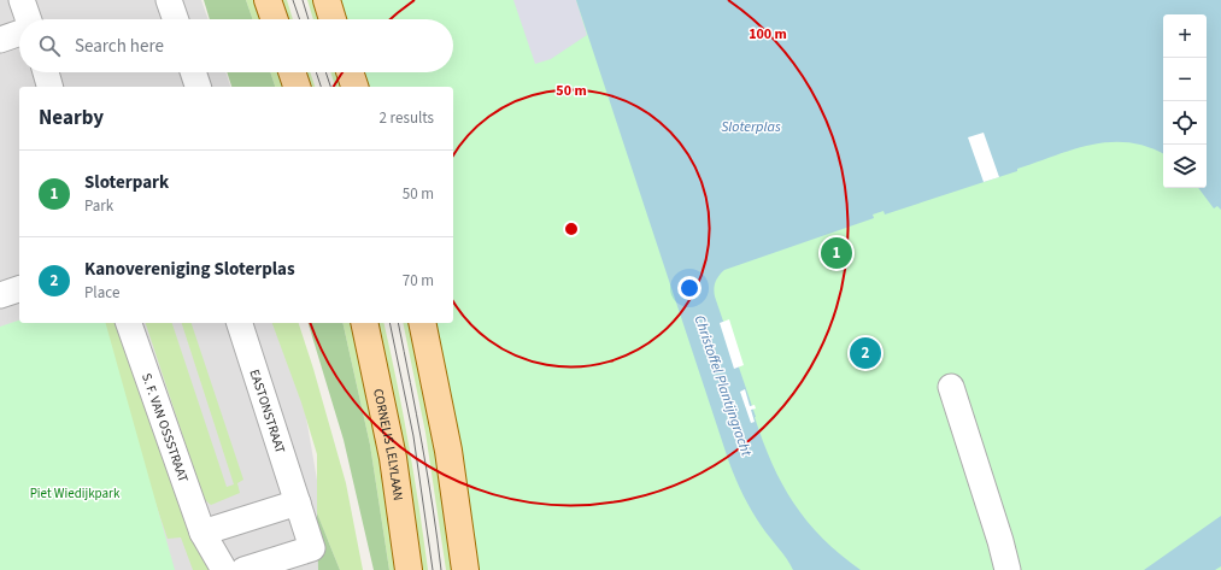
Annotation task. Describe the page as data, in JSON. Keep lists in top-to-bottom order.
{
  "streets": {
    "main road": ["CORNELIS LELYLAAN"],
    "street": ["EASTONSTRAAT", "S. F. VAN OSSSTRAAT"]
  },
  "water": ["Sloterplas", "Christoffel Plantijngracht"],
  "parks": ["Piet Wiedijkpark"],
  "page": {
    "map_buttons": ["+", "−"],
    "search": "Search here",
    "heading": ["Nearby", "2 results"],
    "list": [
      {
        "mark": "1",
        "name": "Sloterpark",
        "note": "Park",
        "value": "50 m"
      },
      {
        "mark": "2",
        "name": "Kanovereniging Sloterplas",
        "note": "Place",
        "value": "70 m"
      }
    ],
    "pins": ["1", "2"]
  },
  "rings": ["100 m", "50 m"]
}
